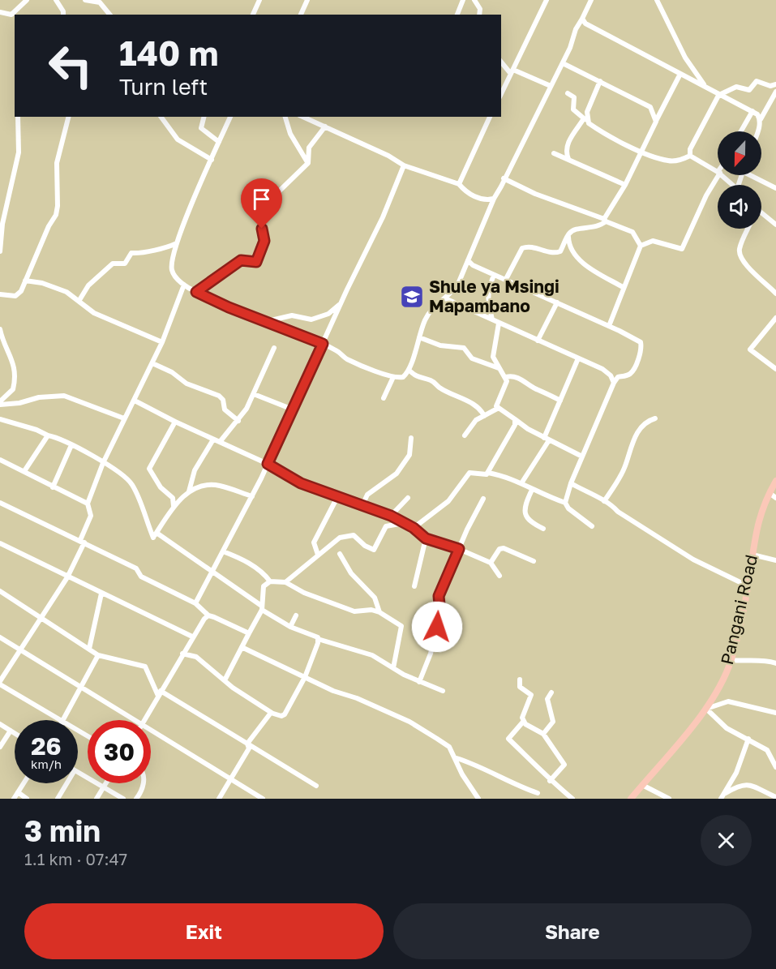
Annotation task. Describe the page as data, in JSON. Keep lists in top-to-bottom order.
{
  "streets": {
    "main road": ["Pangani Road"]
  },
  "places": {
    "school or university": ["Shule ya Msingi Mapambano"]
  },
  "north": "bottom",
  "page": {
    "turn": ["140 m", "Turn left"],
    "speed": "26 km/h",
    "limit": "30",
    "heading": ["3 min", "1.1 km · 07:47"],
    "buttons": ["Exit", "Share"]
  }
}
